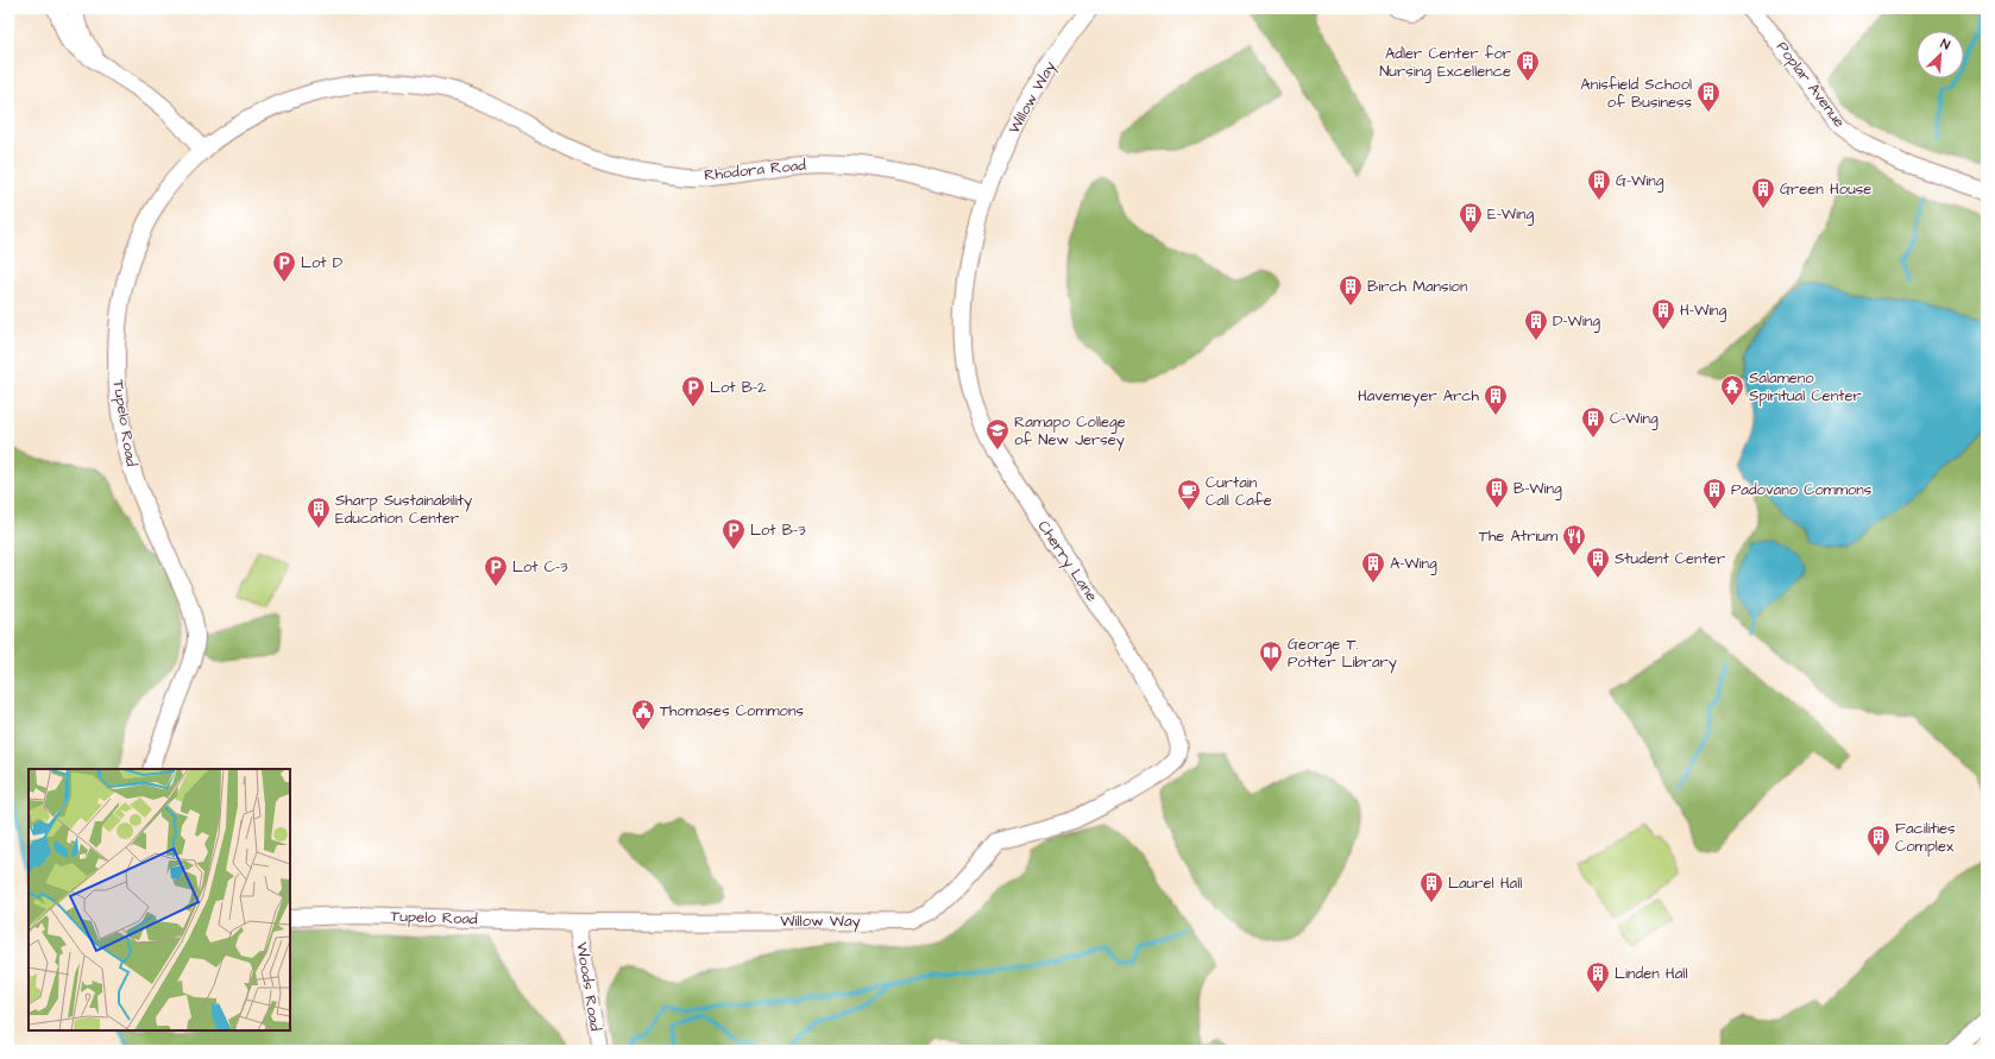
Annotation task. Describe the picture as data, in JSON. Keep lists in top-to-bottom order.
{
  "streets": {
    "street": [
      "Poplar Avenue",
      "Willow Way",
      "Rhodora Road",
      "Tupelo Road",
      "Cherry Lane",
      "Woods Road"
    ]
  },
  "crossings": [
    ["Willow Way", "Rhodora Road"],
    ["Willow Way", "Tupelo Road"],
    ["Willow Way", "Cherry Lane"],
    ["Willow Way", "Woods Road"],
    ["Rhodora Road", "Tupelo Road"],
    ["Rhodora Road", "Cherry Lane"],
    ["Tupelo Road", "Woods Road"]
  ],
  "places": {
    "building": [
      "Adler Center for Nursing Excellence",
      "Anisfield School of Business",
      "G-Wing",
      "Green House",
      "E-Wing",
      "Birch Mansion",
      "H-Wing",
      "D-Wing",
      "Havemeyer Arch",
      "C-Wing",
      "B-Wing",
      "Padovano Commons",
      "Sharp Sustainability Education Center",
      "Student Center",
      "A-Wing",
      "Facilities Complex",
      "Laurel Hall",
      "Linden Hall"
    ],
    "parking": [
      "Lot D",
      "Lot B-2",
      "Lot B-3",
      "Lot C-3"
    ],
    "temple": ["Salameno Spiritual Center"],
    "school or university": ["Ramapo College of New Jersey"],
    "cafe": ["Curtain Call Cafe"],
    "restaurant": ["The Atrium"],
    "library": ["George T. Potter Library"],
    "public building": ["Thomases Commons"]
  },
  "north": "top right"
}
